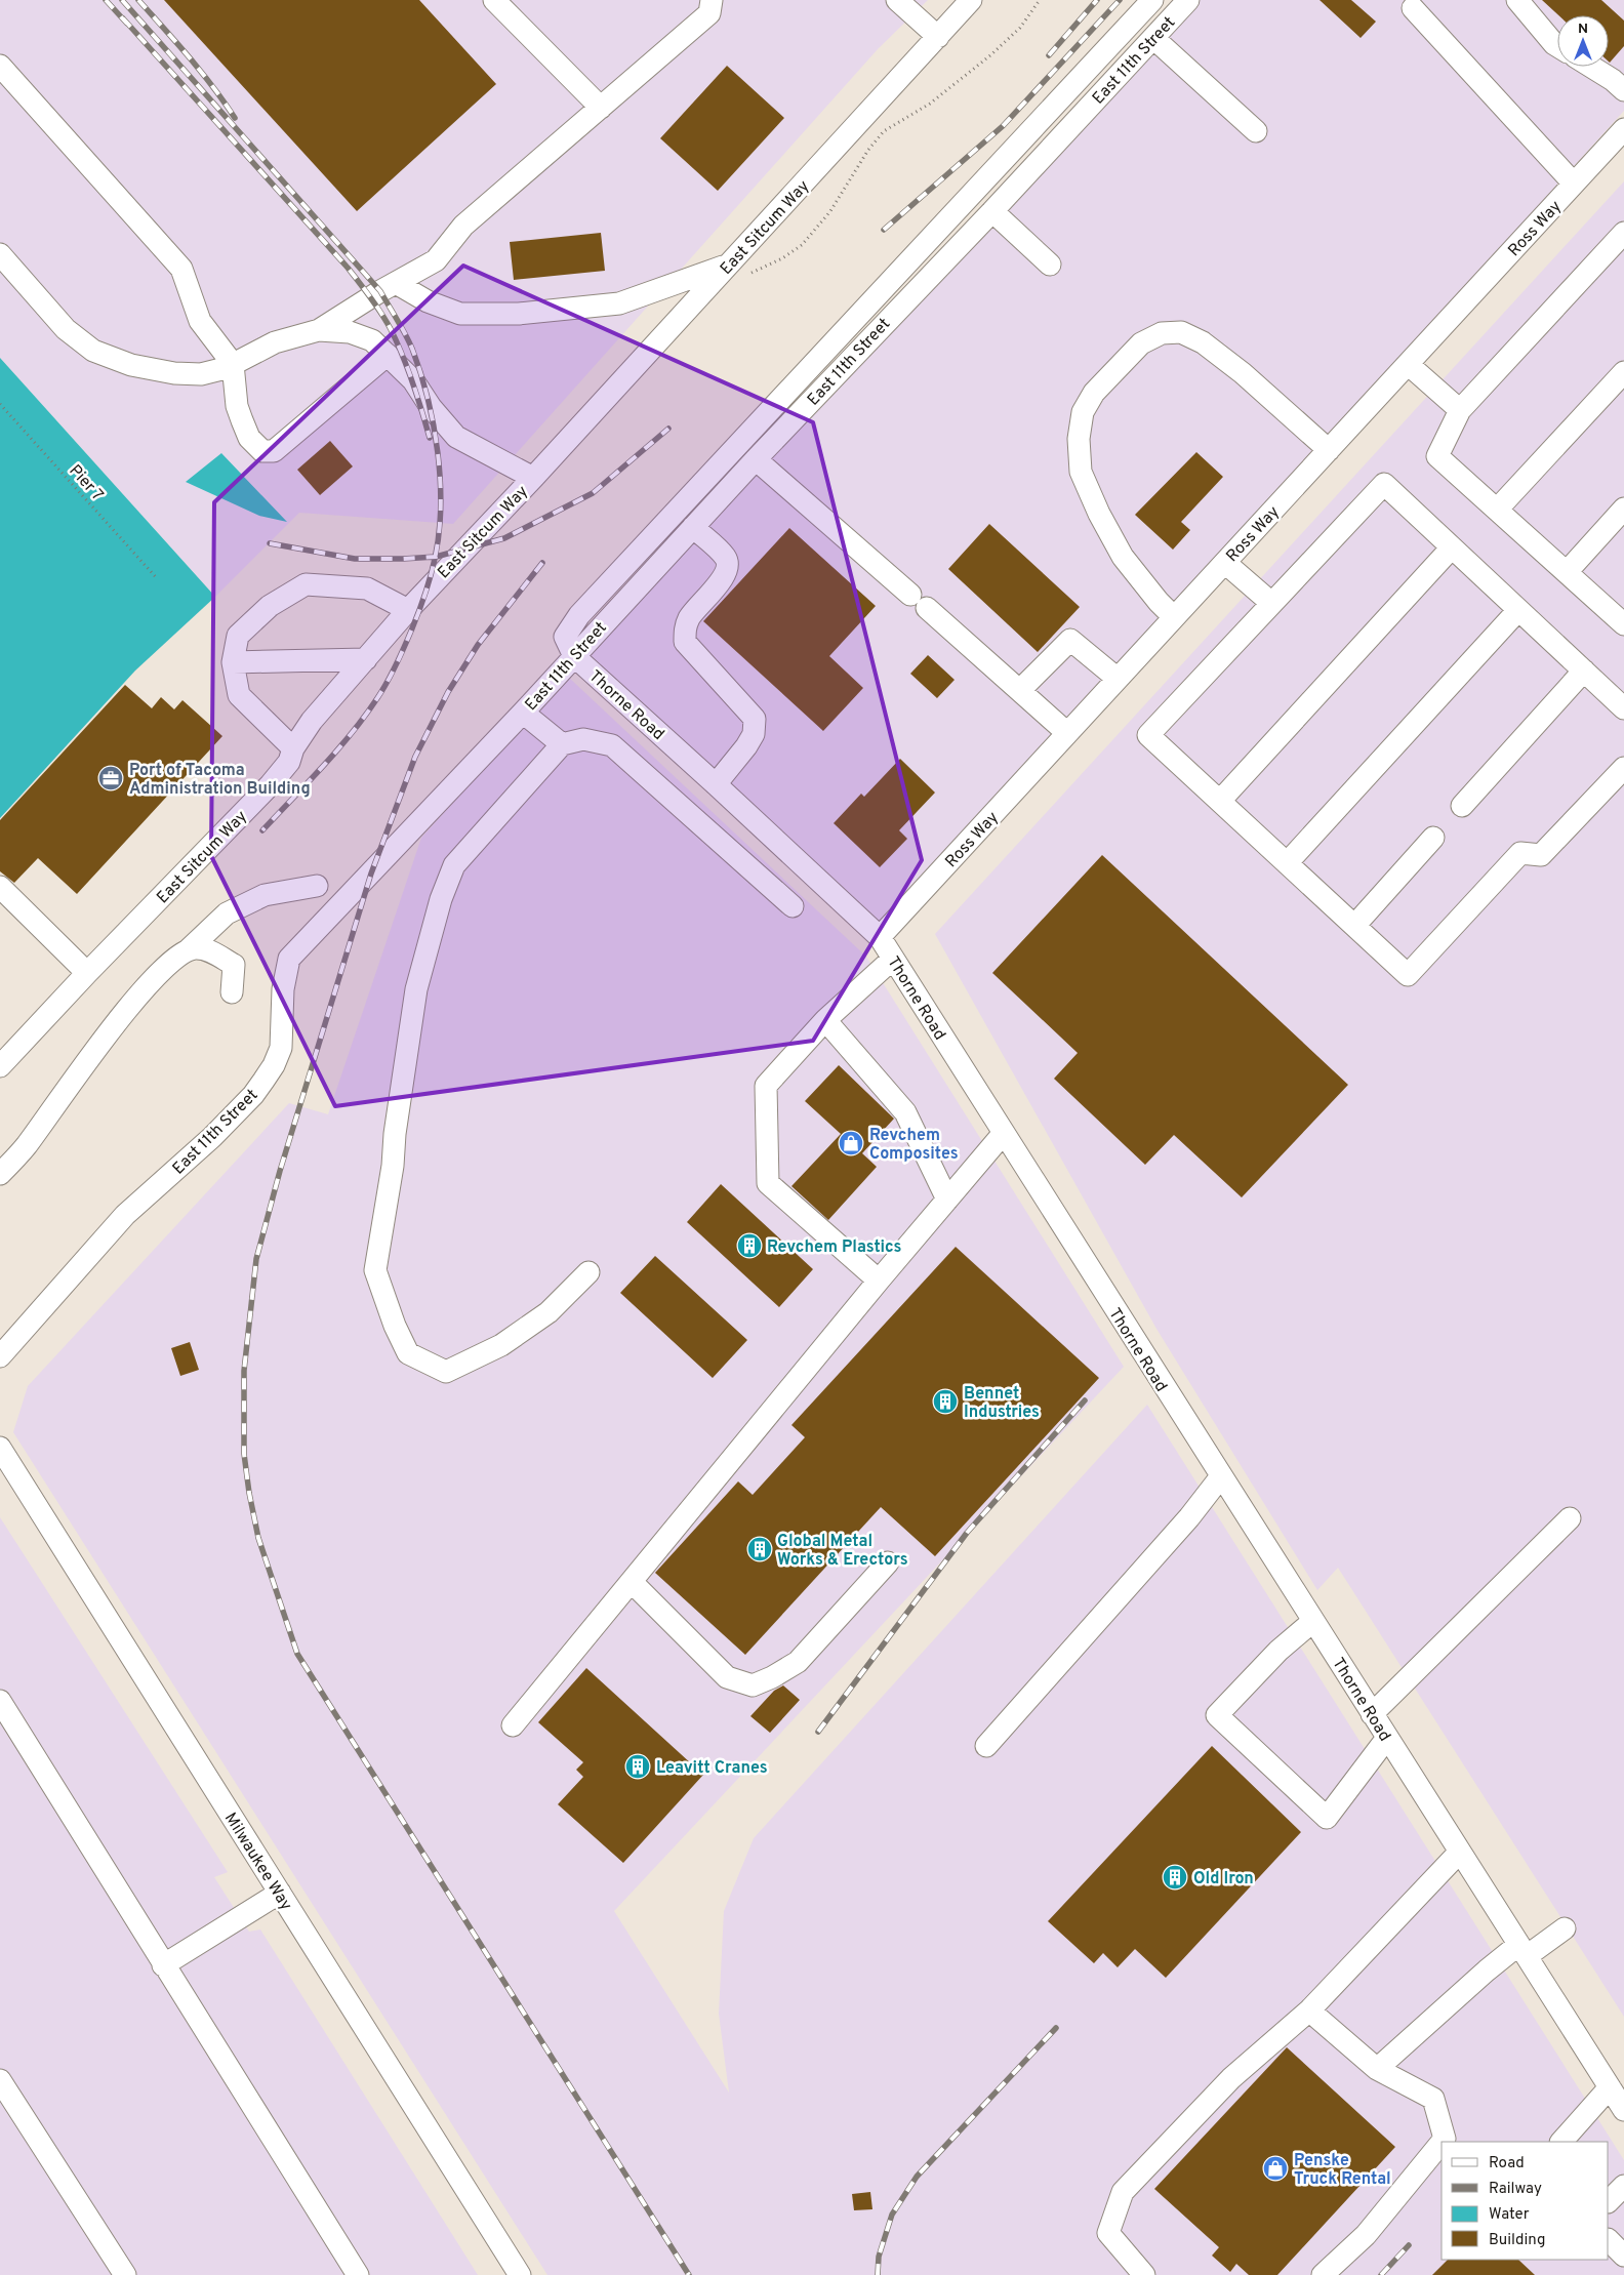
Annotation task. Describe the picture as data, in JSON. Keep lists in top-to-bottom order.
{
  "streets": {
    "street": [
      "East 11th Street",
      "East Sitcum Way",
      "Ross Way",
      "Thorne Road",
      "Milwaukee Way"
    ],
    "path": ["Pier 7"]
  },
  "crossings": [
    ["East 11th Street", "Thorne Road"],
    ["Ross Way", "Thorne Road"]
  ],
  "places": {
    "office": ["Port of Tacoma Administration Building"],
    "shop": ["Revchem Composites", "Penske Truck Rental"],
    "building": [
      "Revchem Plastics",
      "Bennet Industries",
      "Global Metal Works & Erectors",
      "Leavitt Cranes",
      "Old Iron"
    ]
  },
  "legend": [
    "Road",
    "Railway",
    "Water",
    "Building"
  ],
  "north": "top"
}
